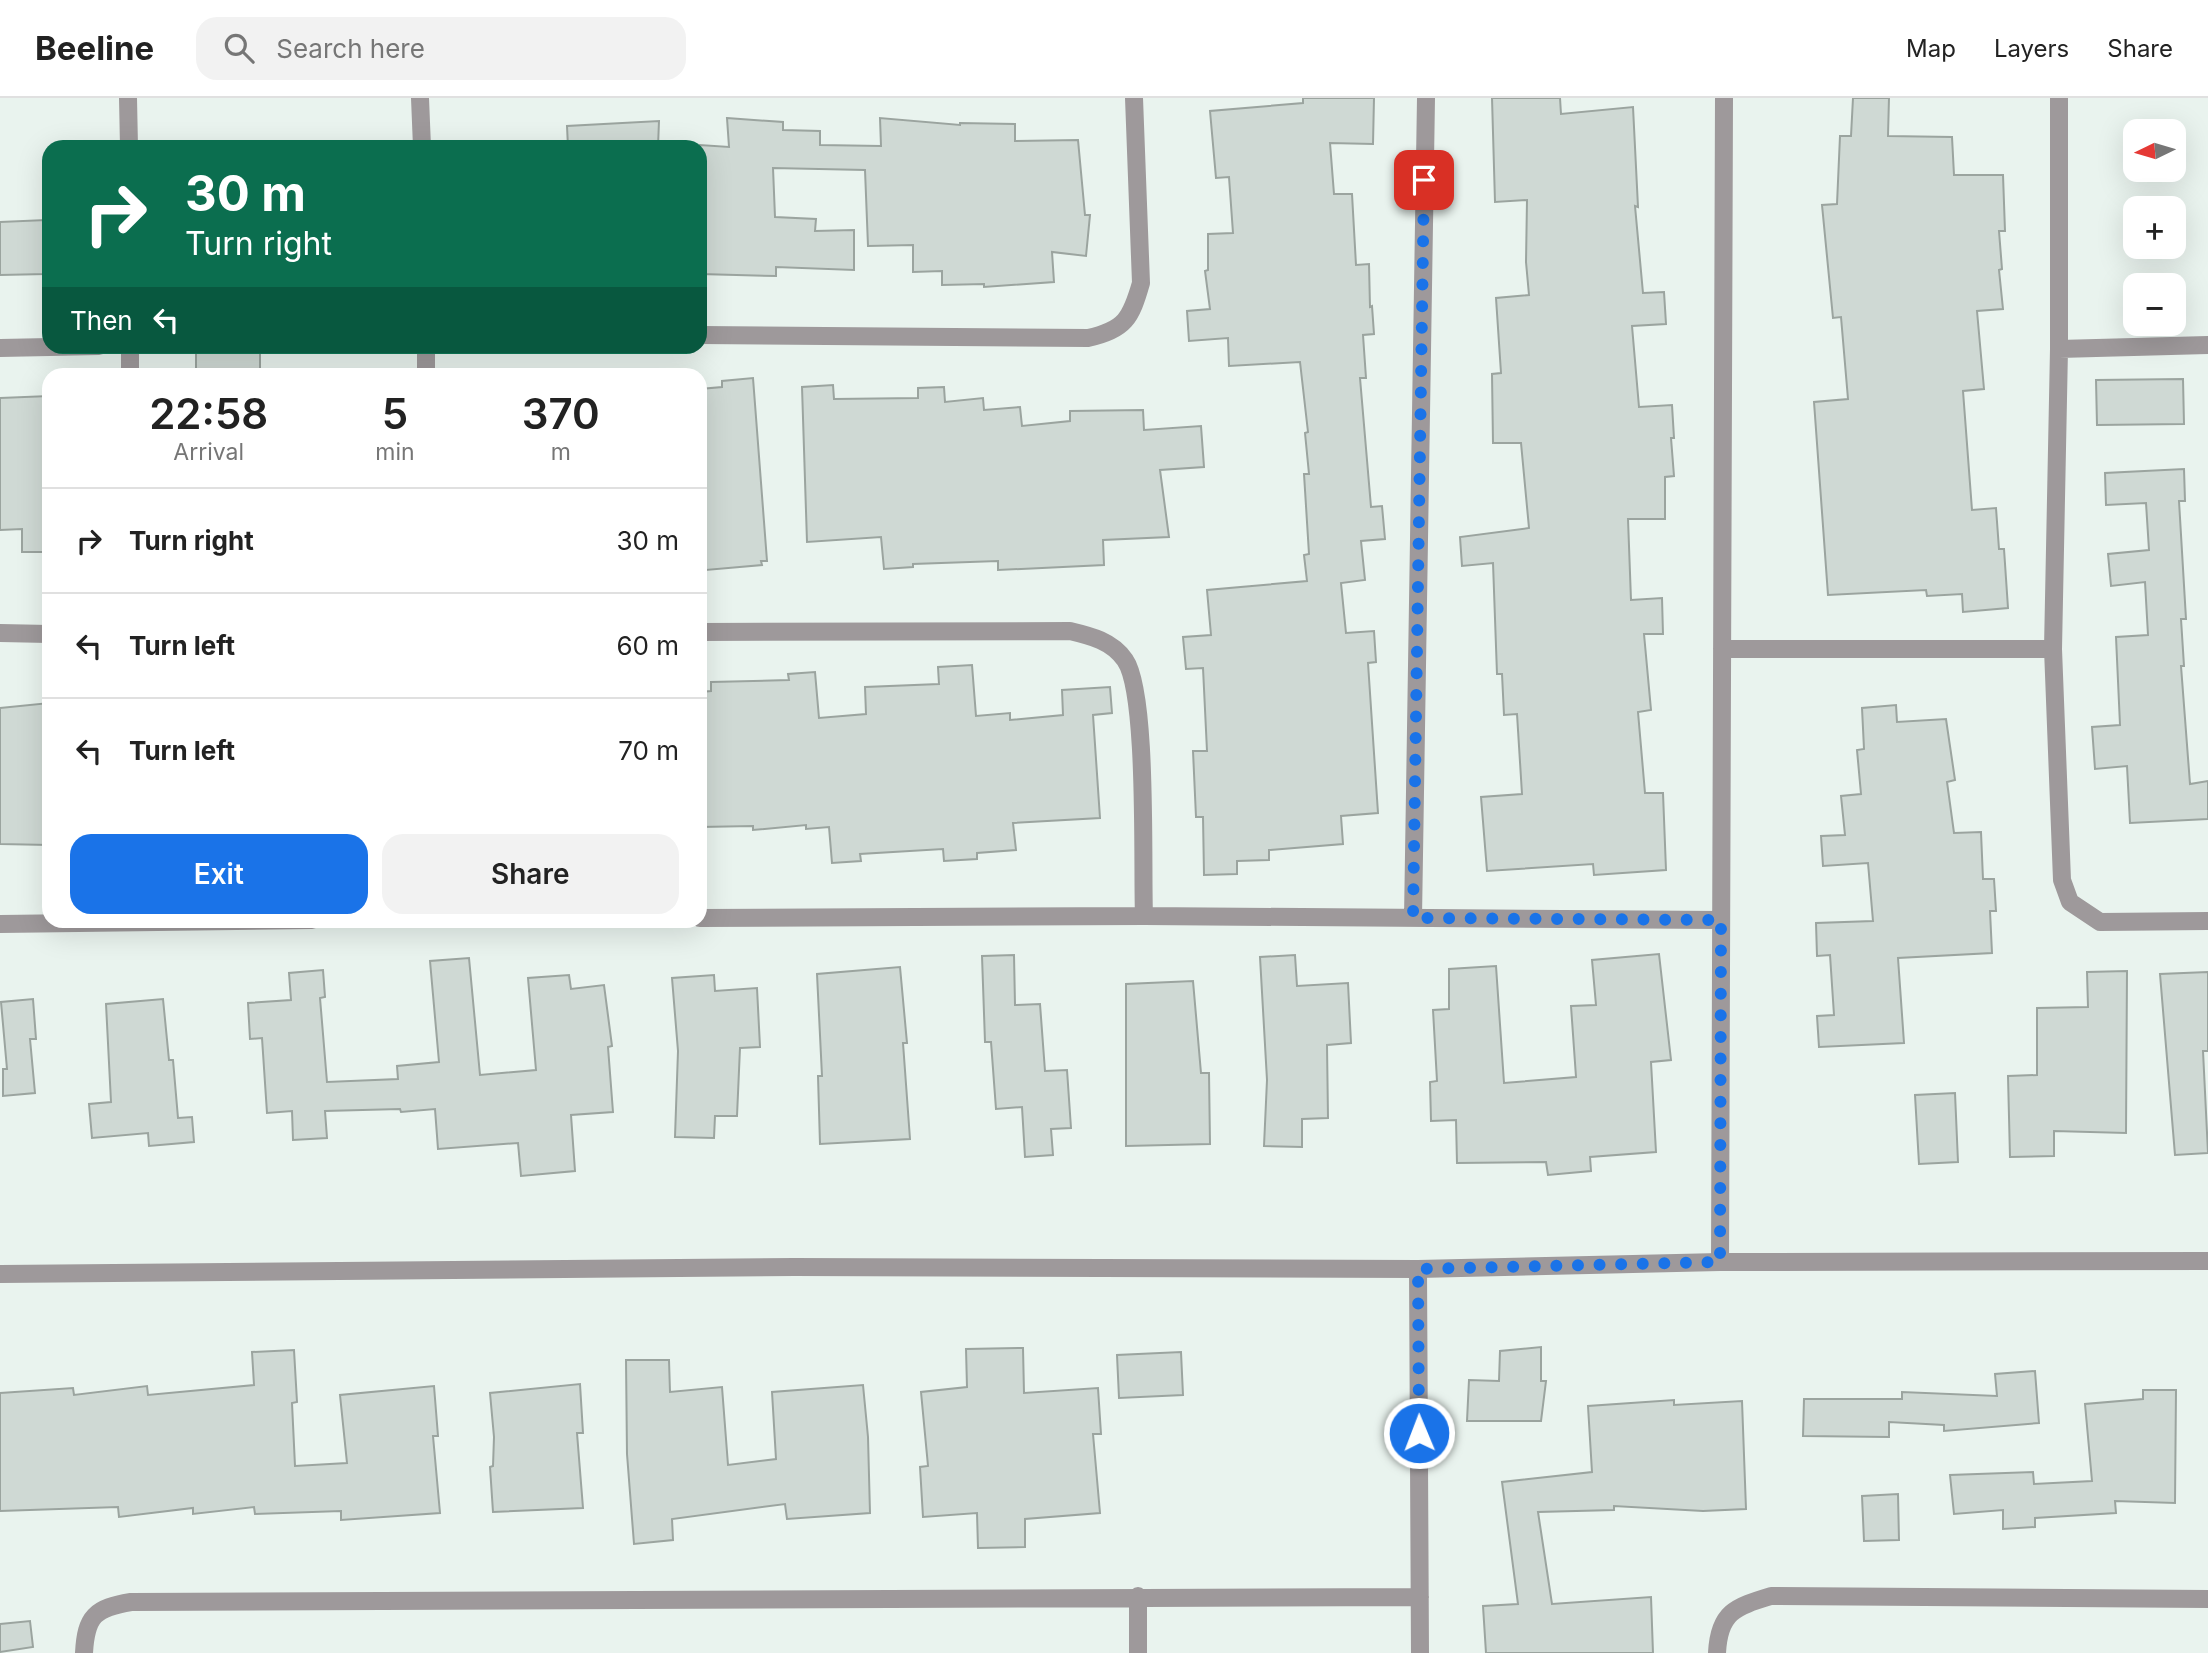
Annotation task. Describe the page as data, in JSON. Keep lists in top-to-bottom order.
{
  "north": "left",
  "page": {
    "header": "Beeline",
    "search": "Search here",
    "nav": ["Map", "Layers", "Share"],
    "map_buttons": ["+", "−"],
    "turn": ["30 m", "Turn right"],
    "then": "Then",
    "eta": [
      "22:58",
      "Arrival",
      "5",
      "min",
      "370",
      "m"
    ],
    "list": [
      {
        "name": "Turn right",
        "value": "30 m"
      },
      {
        "name": "Turn left",
        "value": "60 m"
      },
      {
        "name": "Turn left",
        "value": "70 m"
      }
    ],
    "buttons": ["Exit", "Share"]
  }
}
